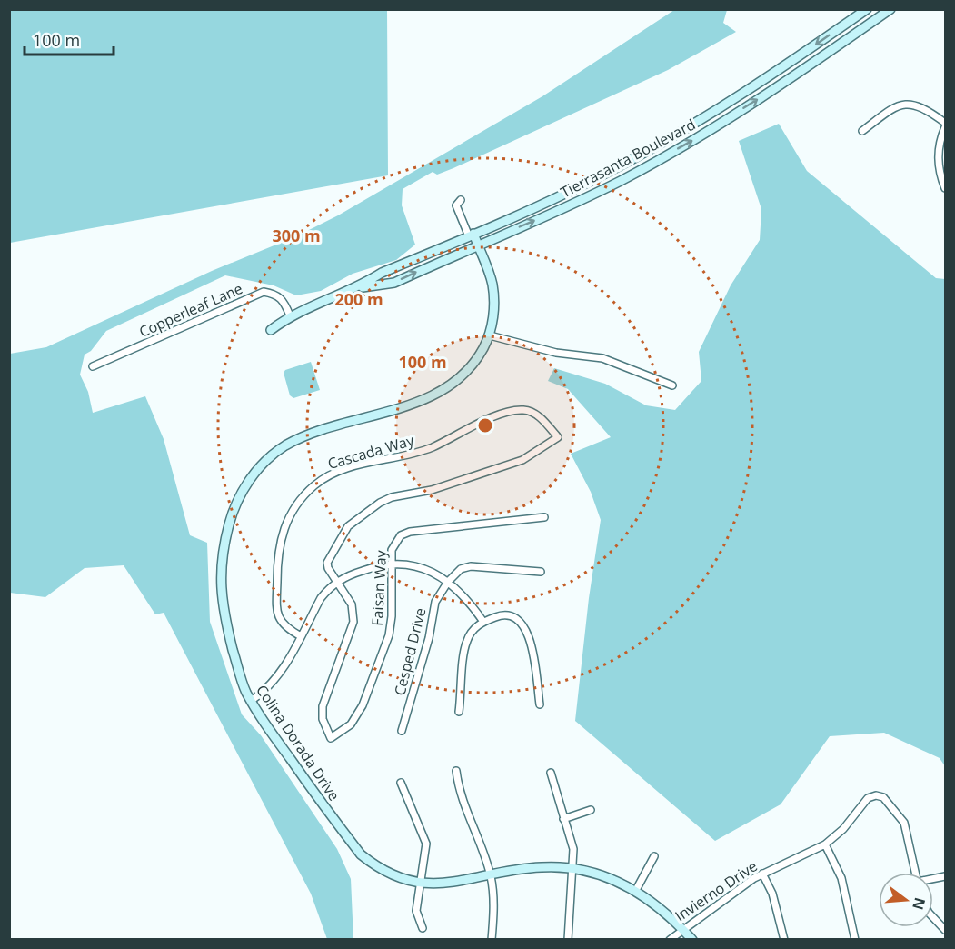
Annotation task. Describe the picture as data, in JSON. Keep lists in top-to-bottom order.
{
  "streets": {
    "street": [
      "Tierrasanta Boulevard",
      "Copperleaf Lane",
      "Cascada Way",
      "Faisan Way",
      "Cesped Drive",
      "Colina Dorada Drive",
      "Invierno Drive"
    ]
  },
  "crossings": [
    ["Tierrasanta Boulevard", "Copperleaf Lane"],
    ["Tierrasanta Boulevard", "Colina Dorada Drive"],
    ["Cascada Way", "Faisan Way"],
    ["Colina Dorada Drive", "Invierno Drive"]
  ],
  "scale_bar": "100 m",
  "north": "right",
  "rings": ["300 m", "200 m", "100 m"]
}
